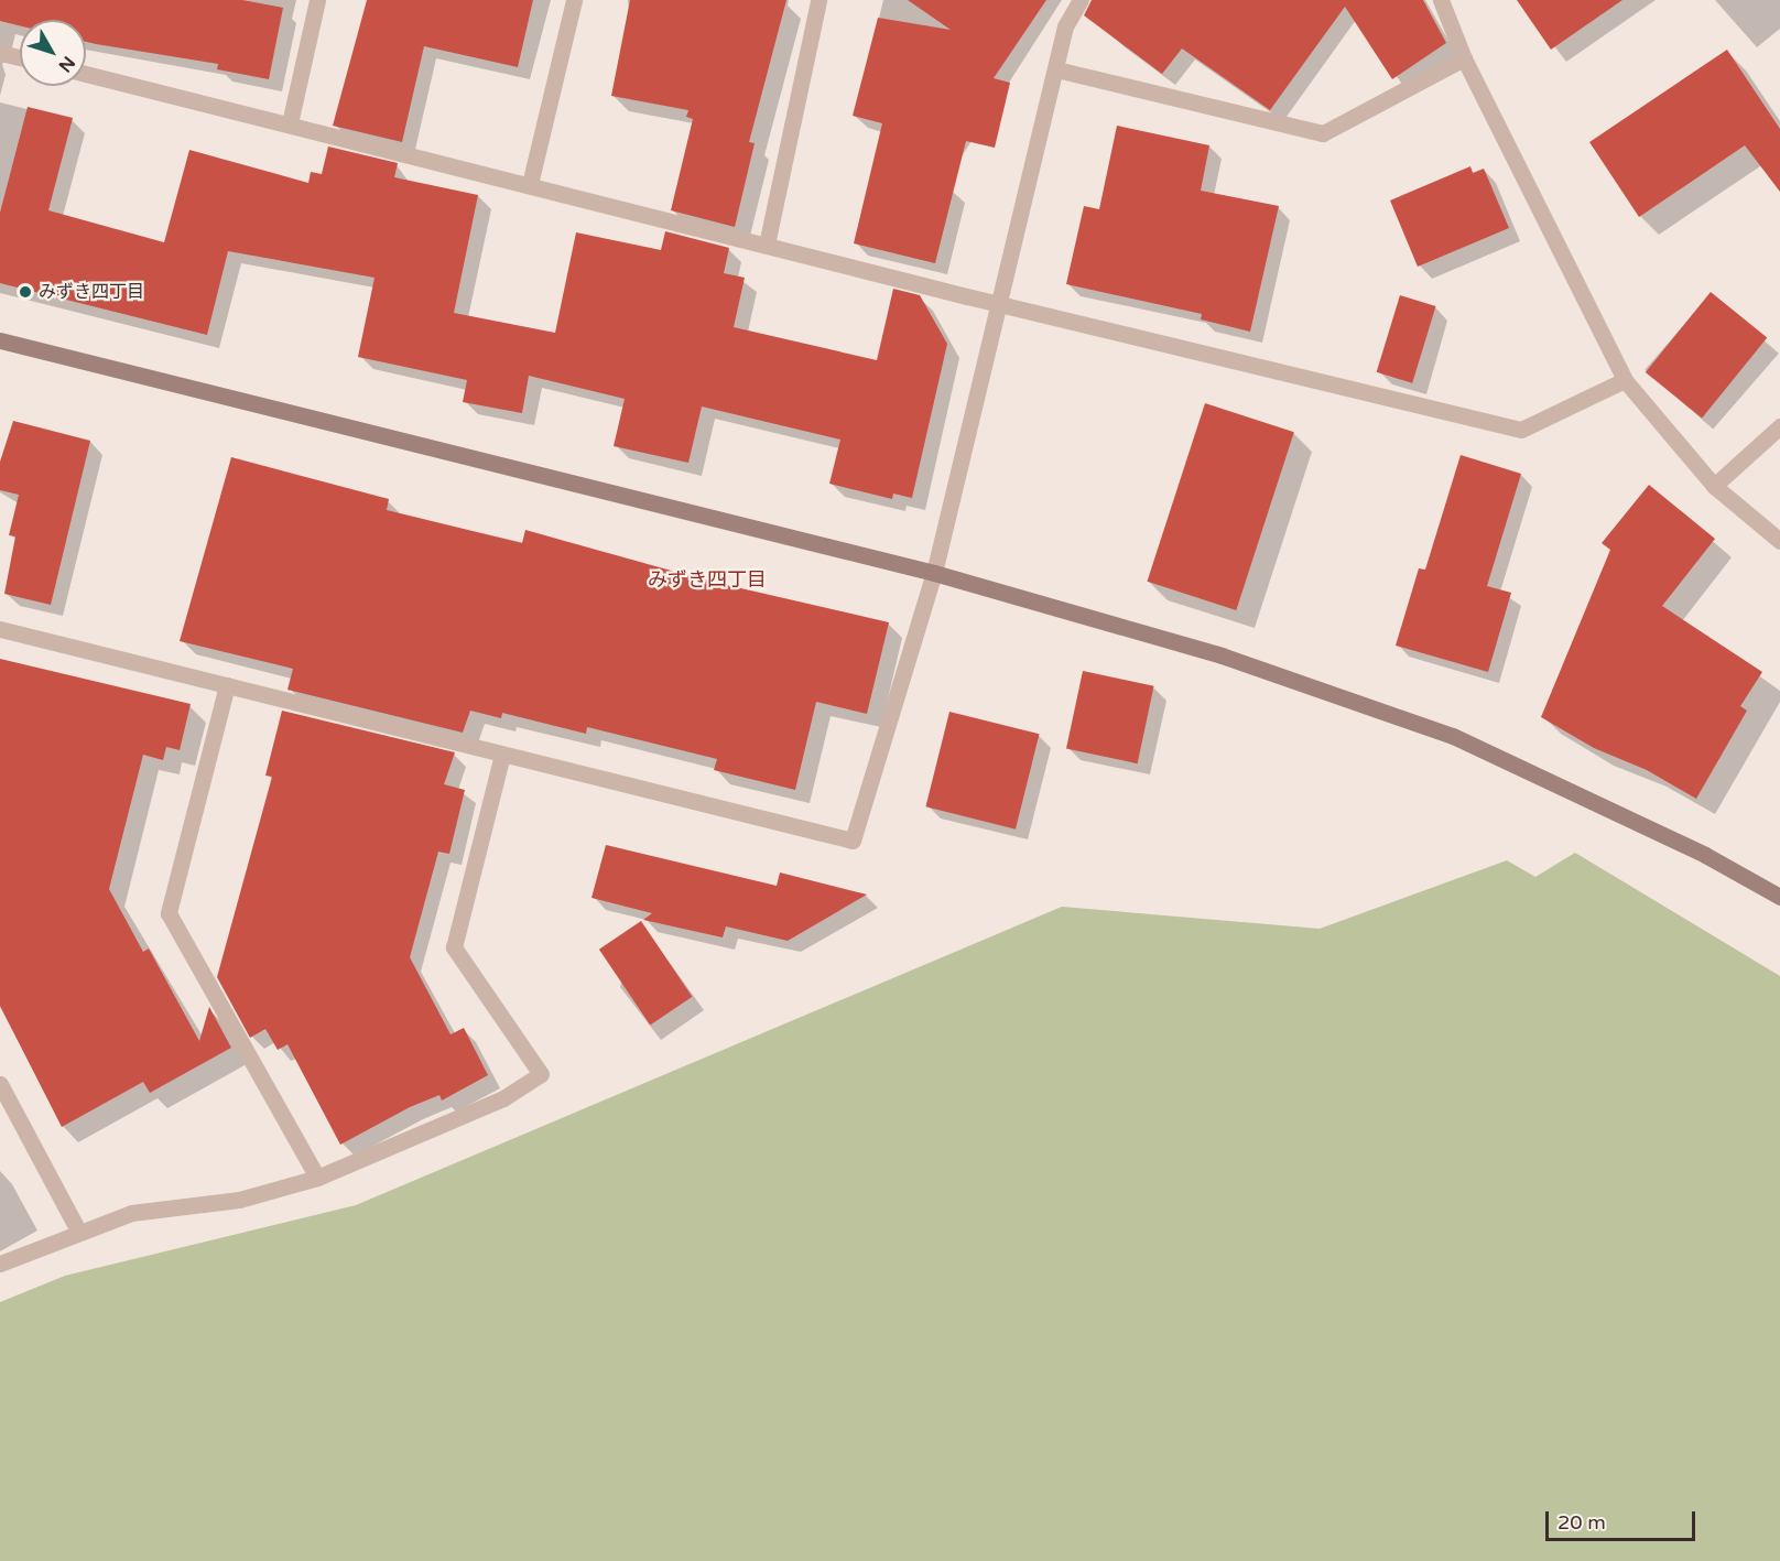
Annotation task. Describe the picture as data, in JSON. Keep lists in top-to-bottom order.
{
  "districts": ["みずき四丁目"],
  "places": ["みずき四丁目"],
  "scale_bar": "20 m",
  "north": "bottom right"
}
